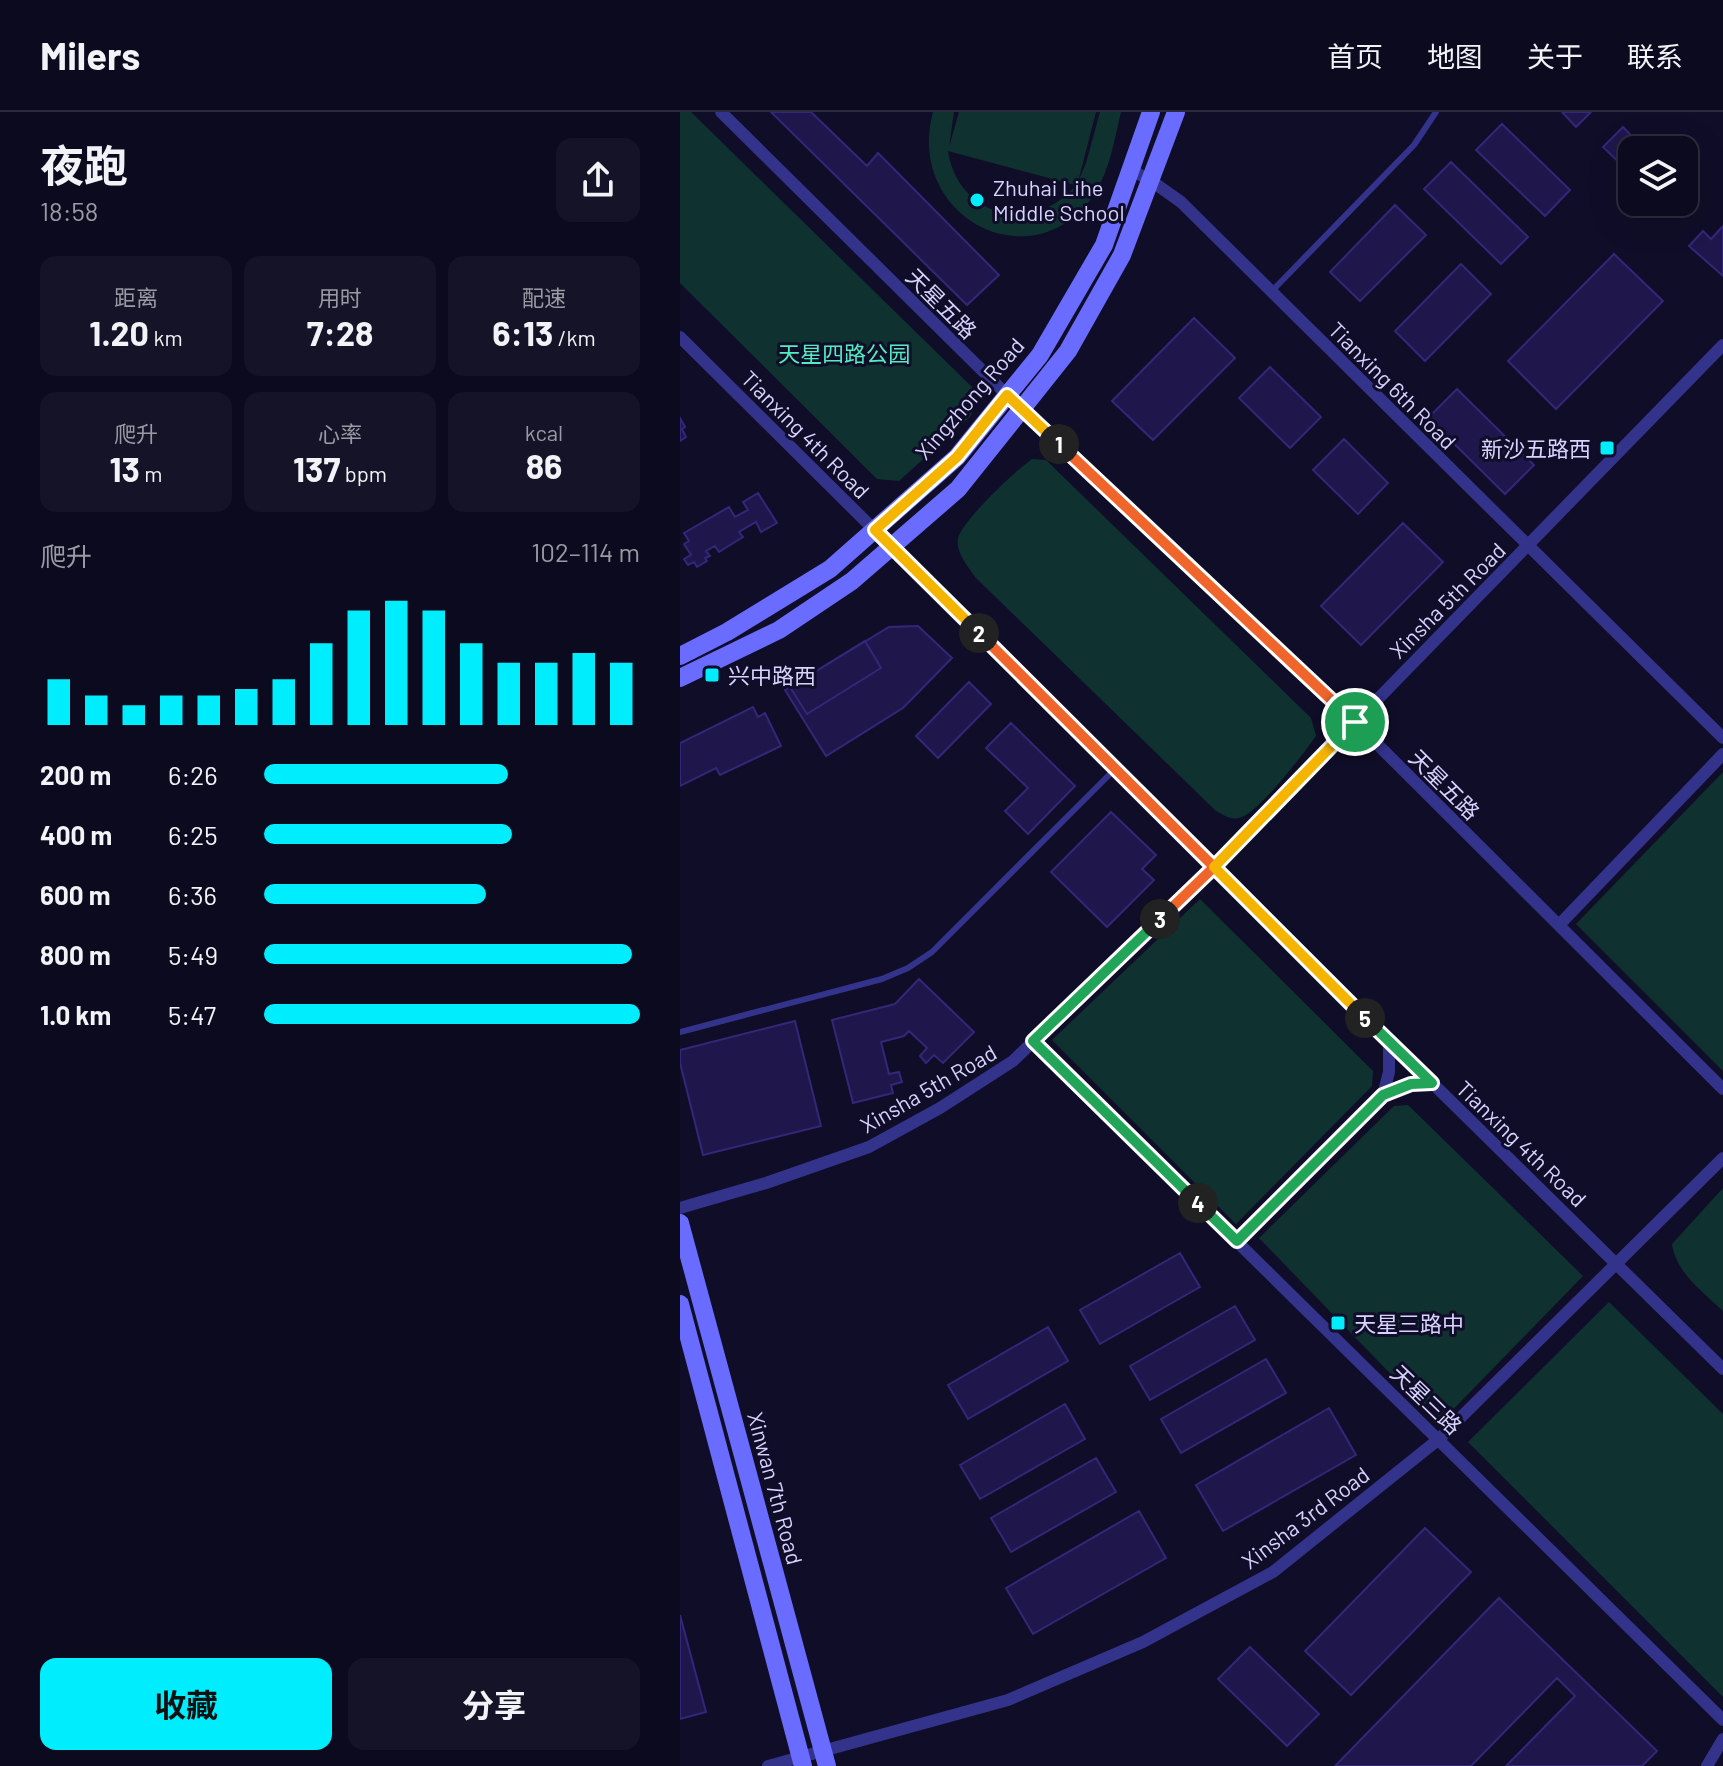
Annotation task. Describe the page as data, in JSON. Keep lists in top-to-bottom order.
{
  "streets": {
    "street": [
      "天星五路",
      "Tianxing 6th Road",
      "Xingzhong Road",
      "Tianxing 4th Road",
      "Xinsha 5th Road",
      "天星三路",
      "Xinwan 7th Road",
      "Xinsha 3rd Road"
    ]
  },
  "crossings": [
    ["天星五路", "Xingzhong Road"],
    ["天星五路", "Xinsha 5th Road"],
    ["Tianxing 6th Road", "Xingzhong Road"],
    ["Tianxing 6th Road", "Xinsha 5th Road"],
    ["Xingzhong Road", "Tianxing 4th Road"],
    ["Tianxing 4th Road", "Xinsha 5th Road"],
    ["Tianxing 4th Road", "Xinsha 3rd Road"],
    ["Xinsha 5th Road", "天星三路"],
    ["天星三路", "Xinsha 3rd Road"],
    ["Xinwan 7th Road", "Xinsha 3rd Road"]
  ],
  "parks": ["天星四路公园"],
  "places": {
    "other": ["Zhuhai Lihe Middle School"],
    "transit": ["新沙五路西", "兴中路西", "天星三路中"]
  },
  "page": {
    "header": "Milers",
    "nav": [
      "首页",
      "地图",
      "关于",
      "联系"
    ],
    "heading": ["夜跑", "18:58"],
    "stats": [
      ["距离", "1.20 km"],
      ["用时", "7:28"],
      ["配速", "6:13 /km"],
      ["爬升", "13 m"],
      ["心率", "137 bpm"],
      ["kcal", "86"]
    ],
    "pins": [
      "1",
      "2",
      "3",
      "5",
      "4"
    ],
    "chart": ["爬升", "102–114 m"],
    "list": [
      {
        "name": "200 m",
        "note": "6:26"
      },
      {
        "name": "400 m",
        "note": "6:25"
      },
      {
        "name": "600 m",
        "note": "6:36"
      },
      {
        "name": "800 m",
        "note": "5:49"
      },
      {
        "name": "1.0 km",
        "note": "5:47"
      }
    ],
    "buttons": ["收藏", "分享"]
  }
}
